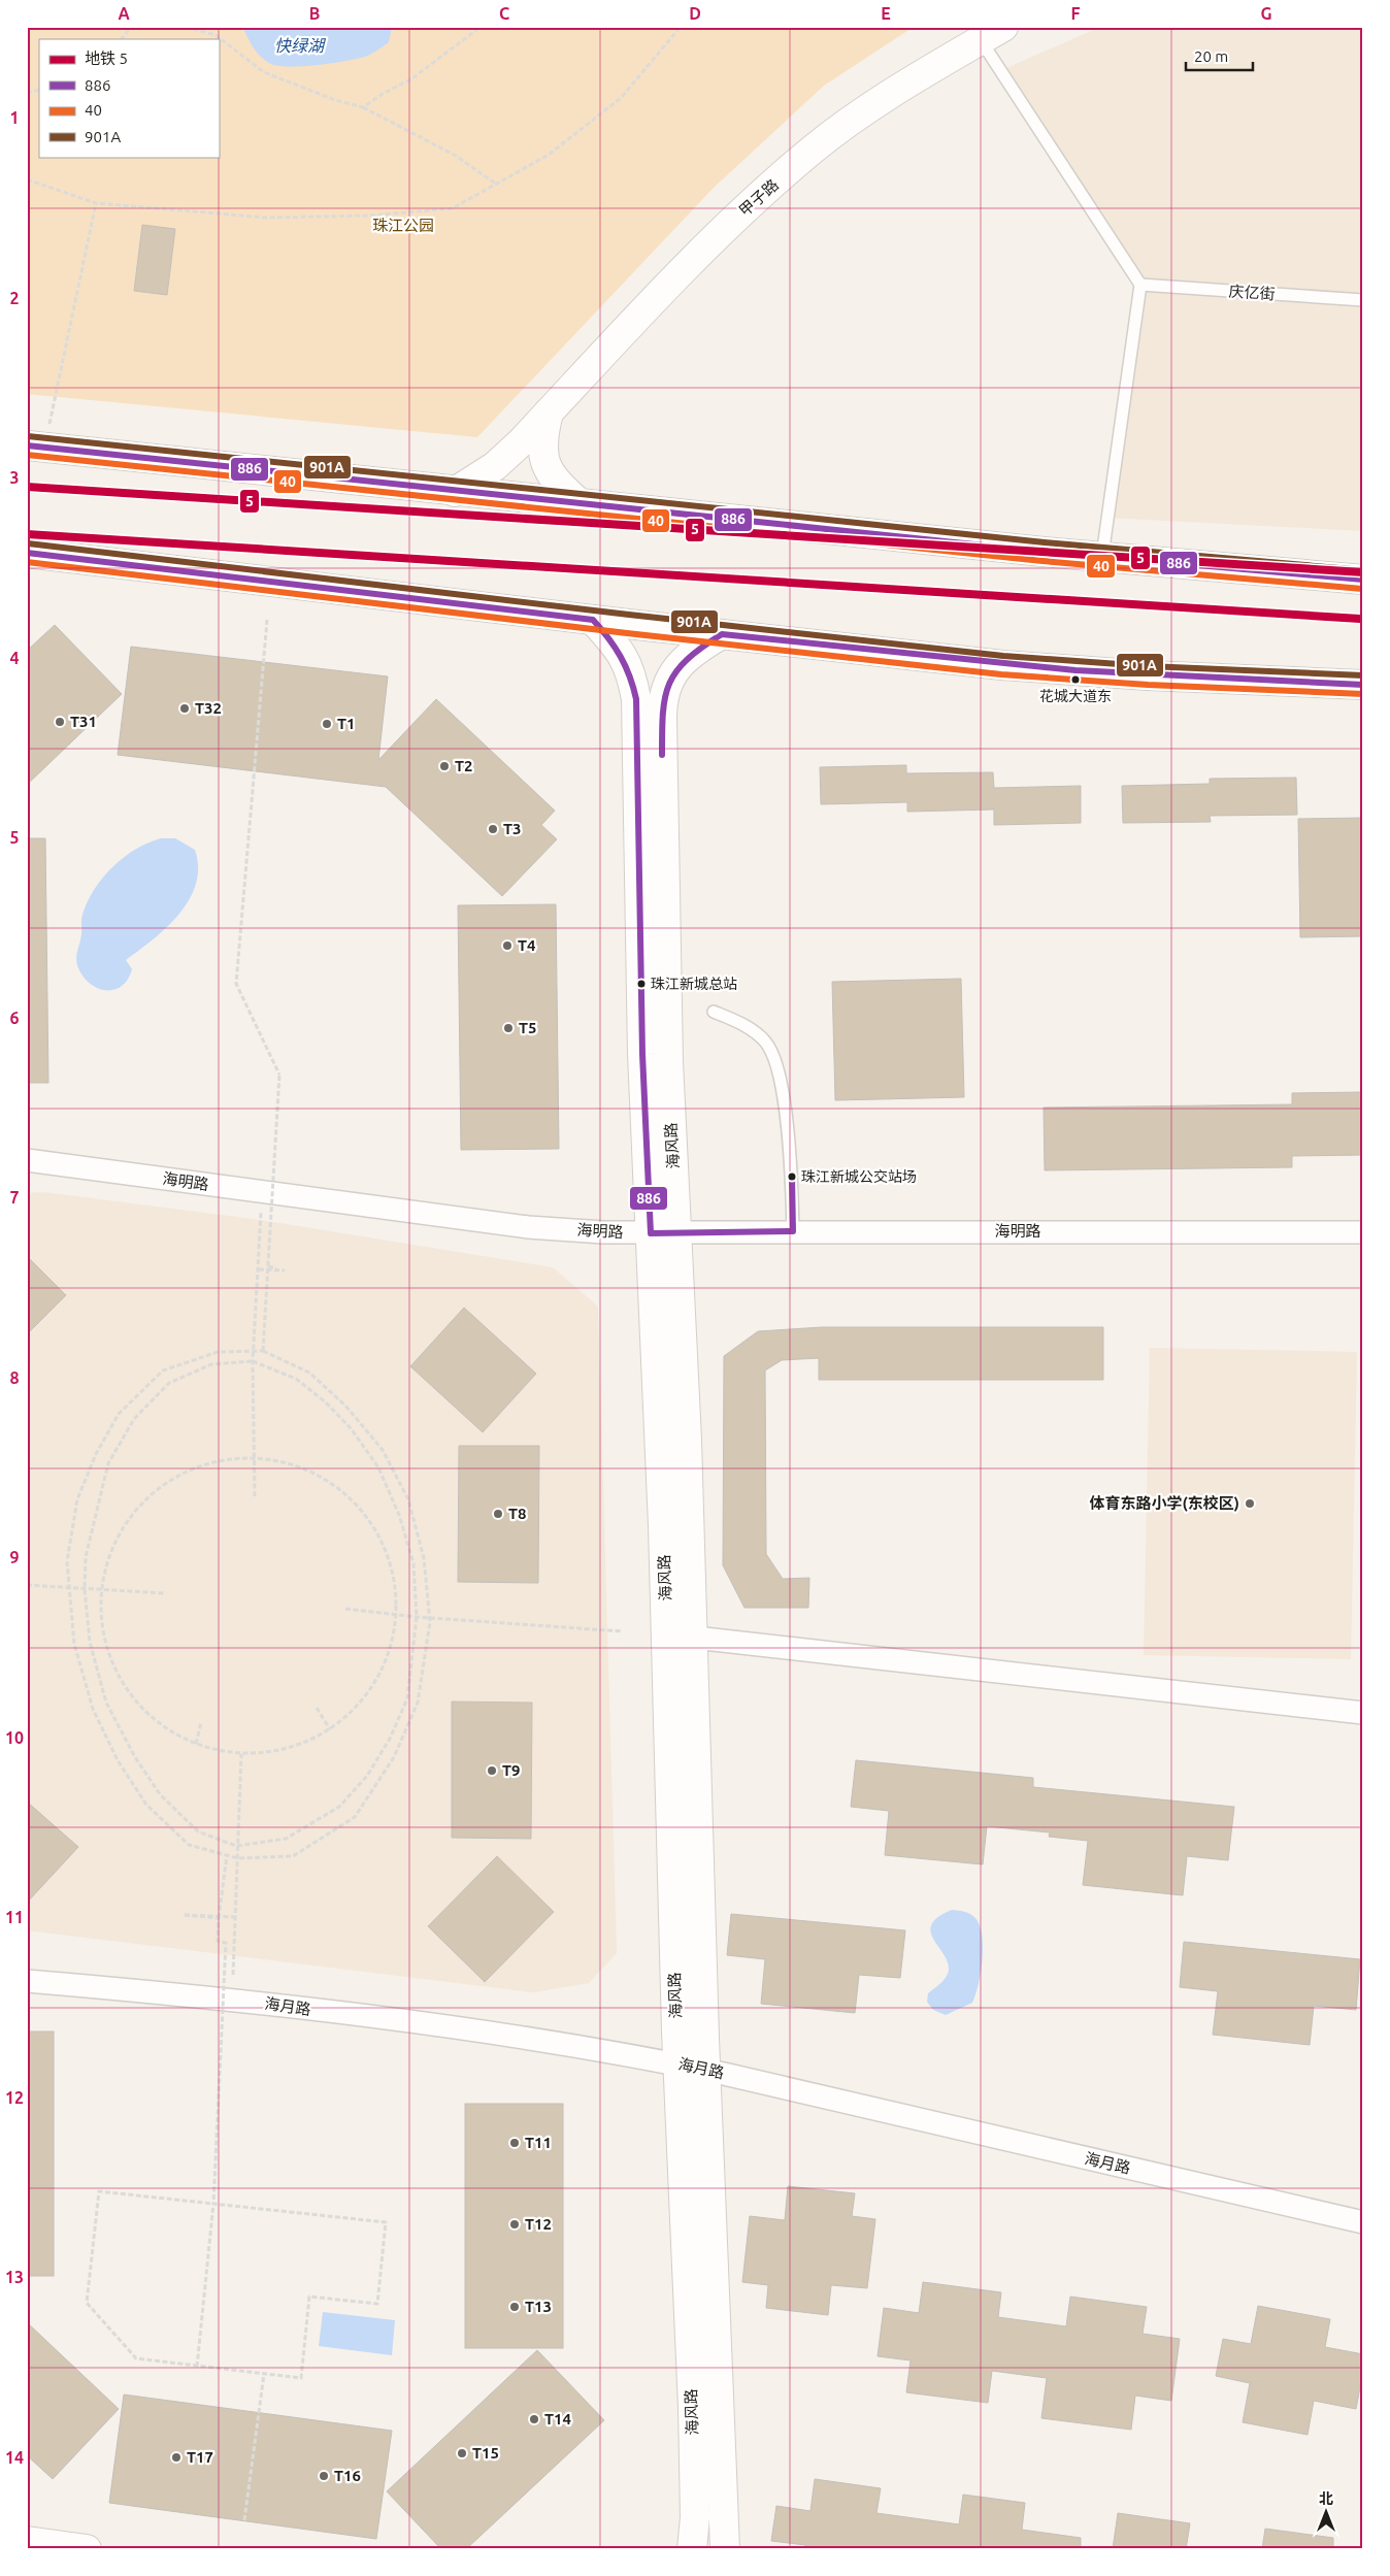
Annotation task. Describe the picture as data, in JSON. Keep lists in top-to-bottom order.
{
  "streets": {
    "street": [
      "甲子路",
      "海风路",
      "海明路",
      "海月路"
    ],
    "lane": ["庆亿街"]
  },
  "crossings": [
    ["海风路", "海明路"],
    ["海风路", "海月路"]
  ],
  "water": ["快绿湖"],
  "parks": ["珠江公园"],
  "places": [
    "花城大道东",
    "T32",
    "T31",
    "T1",
    "T2",
    "T3",
    "T4",
    "珠江新城总站",
    "T5",
    "珠江新城公交站场",
    "体育东路小学(东校区)",
    "T8",
    "T9",
    "T11",
    "T12",
    "T13",
    "T14",
    "T15",
    "T17",
    "T16"
  ],
  "lines": [
    "transit line 901A",
    "transit line 886",
    "transit line 40",
    "metro line 5"
  ],
  "legend": [
    "地铁 5",
    "886",
    "40",
    "901A"
  ],
  "scale_bar": "20 m",
  "north": "top",
  "grid": {
    "columns": [
      "A",
      "B",
      "C",
      "D",
      "E",
      "F",
      "G"
    ],
    "rows": [
      "1",
      "2",
      "3",
      "4",
      "5",
      "6",
      "7",
      "8",
      "9",
      "10",
      "11",
      "12",
      "13",
      "14"
    ]
  }
}
